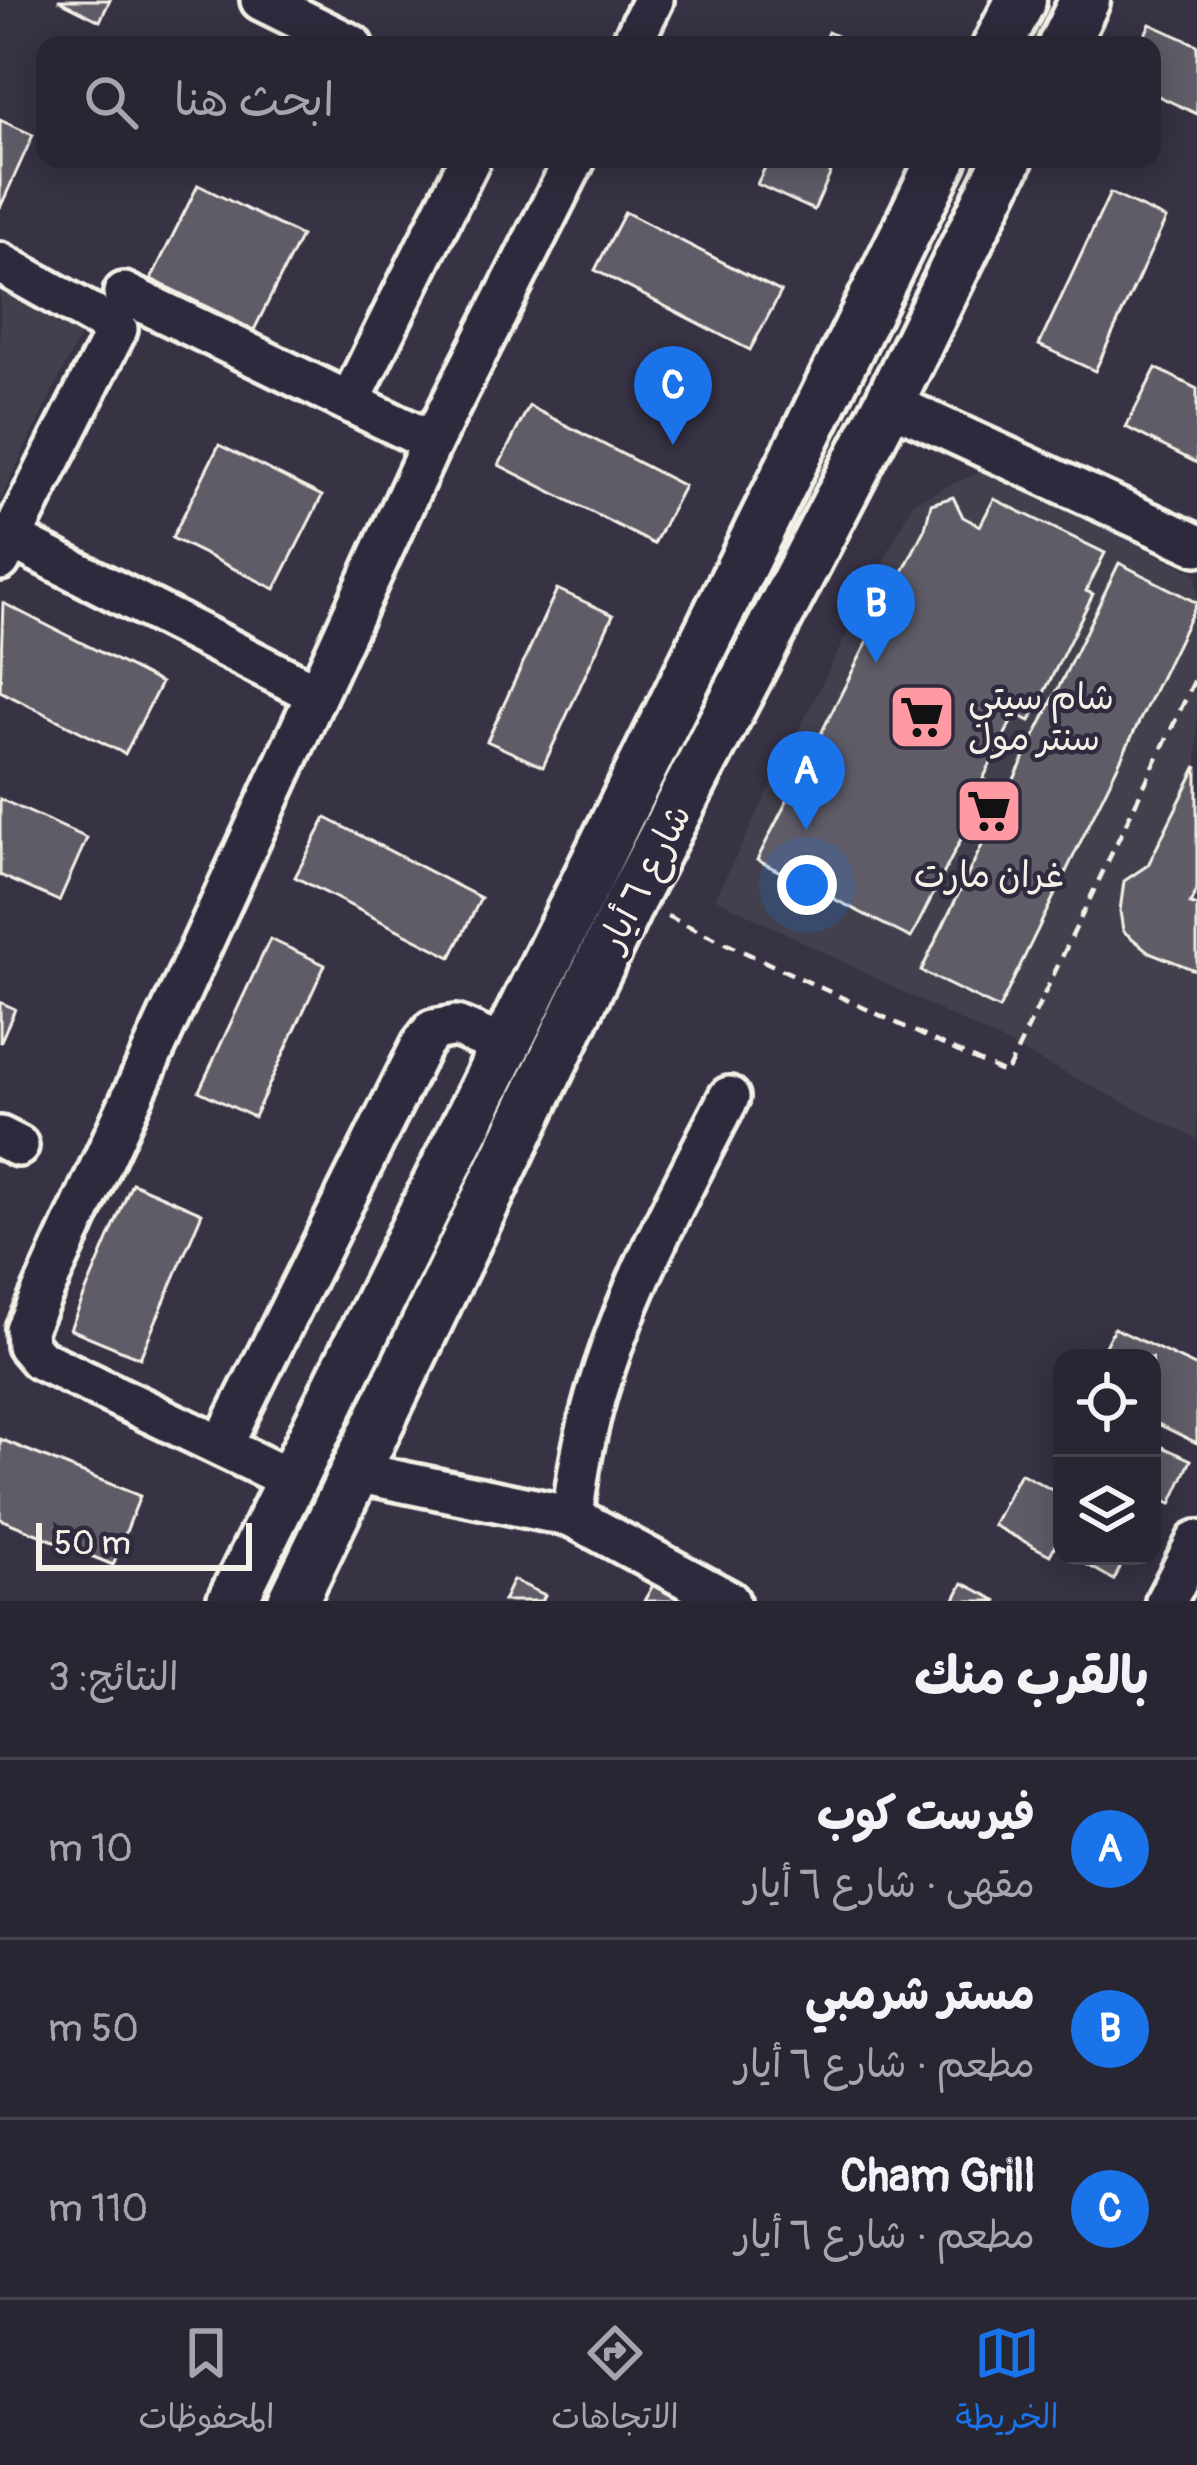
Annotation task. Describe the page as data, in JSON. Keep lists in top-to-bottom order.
{
  "streets": {
    "main road": ["شارع ٦ أيار"]
  },
  "places": {
    "supermarket": ["شام سيتي سنتر مول", "غران مارت"]
  },
  "scale_bar": "50 m",
  "page": {
    "search": "ابحث هنا",
    "pins": ["C", "B", "A"],
    "scale": "50 m",
    "heading": ["بالقرب منك", "النتائج: 3"],
    "list": [
      {
        "mark": "A",
        "name": "فيرست كوب",
        "note": "مقهى · شارع ٦ أيار",
        "value": "10 m"
      },
      {
        "mark": "B",
        "name": "مستر شرمبي",
        "note": "مطعم · شارع ٦ أيار",
        "value": "50 m"
      },
      {
        "mark": "C",
        "name": "Cham Grill",
        "note": "مطعم · شارع ٦ أيار",
        "value": "110 m"
      }
    ],
    "nav": ["الخريطة", "الاتجاهات", "المحفوظات"]
  }
}
